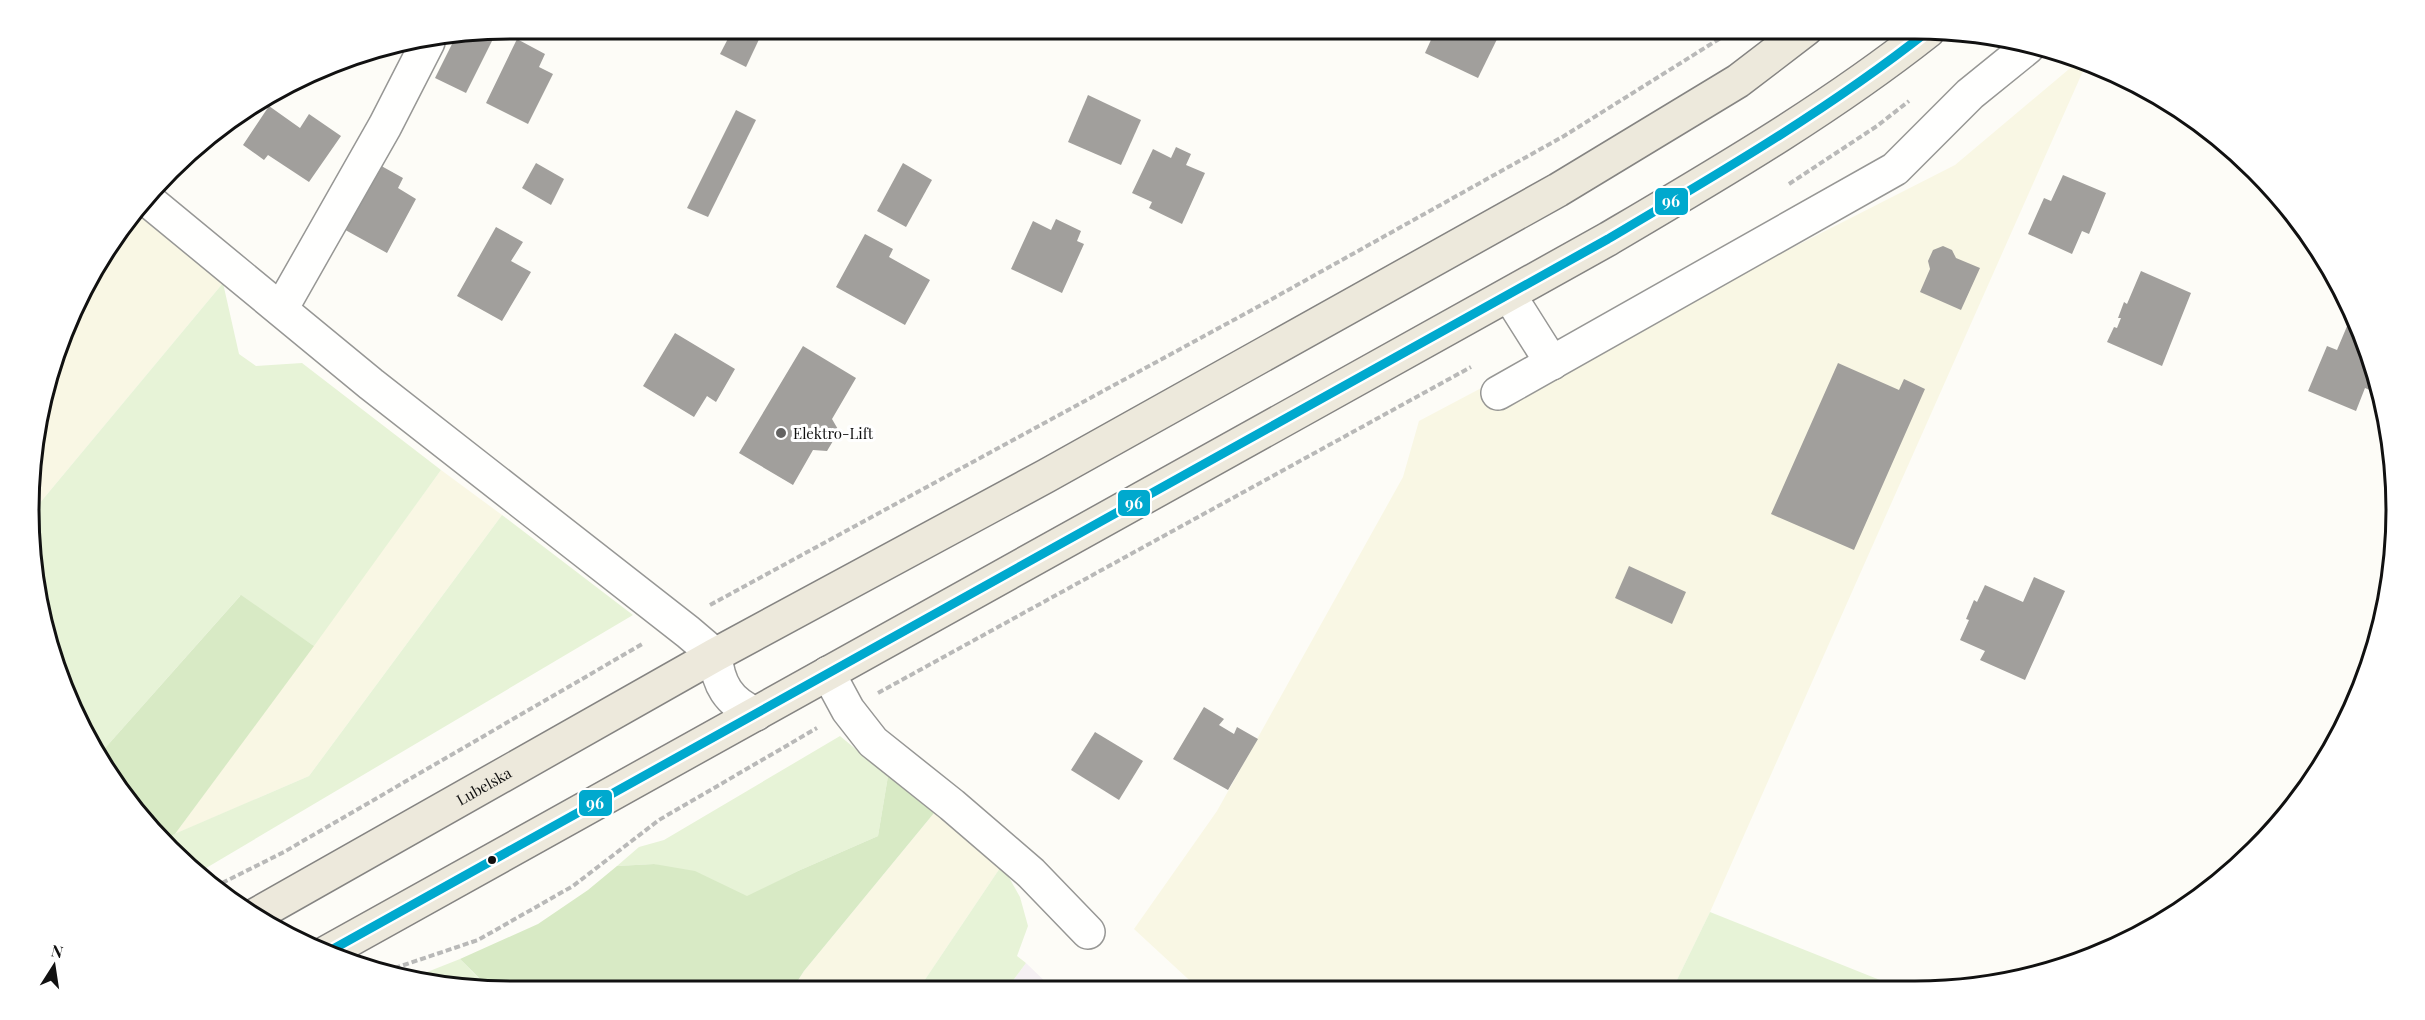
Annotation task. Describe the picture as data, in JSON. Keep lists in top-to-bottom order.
{
  "streets": {
    "main road": ["Lubelska"]
  },
  "places": ["Elektro-Lift"],
  "lines": ["transit line 96"],
  "north": "top"
}
